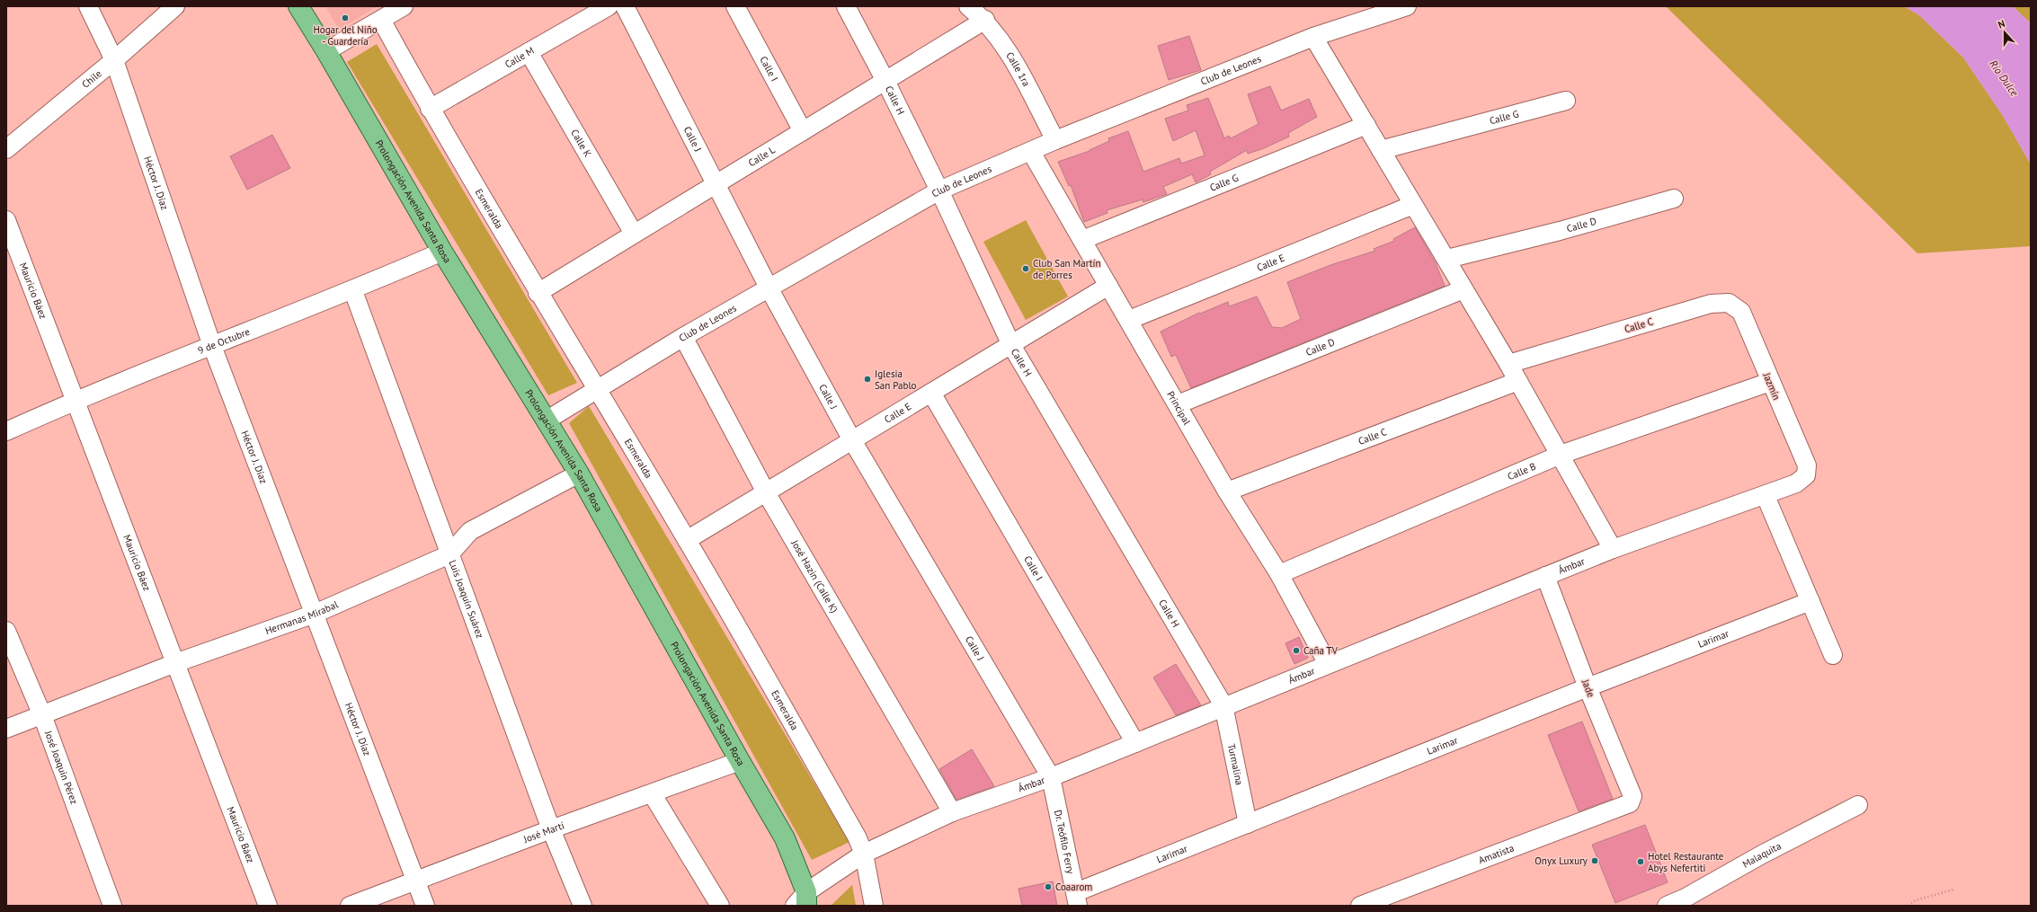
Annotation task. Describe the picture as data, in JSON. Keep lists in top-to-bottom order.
{
  "streets": {
    "main road": ["Prolongación Avenida Santa Rosa"],
    "street": [
      "Calle M",
      "Calle I",
      "Calle 1ra",
      "Club de Leones",
      "Chile",
      "Calle H",
      "Calle G",
      "Calle J",
      "Calle K",
      "Calle L",
      "Héctor J. Díaz",
      "Esmeralda",
      "Calle D",
      "Calle E",
      "Mauricio Báez",
      "Calle C",
      "9 de Octubre",
      "Jazmín",
      "Principal",
      "Calle B",
      "Ámbar",
      "José Hazin (Calle K)",
      "Luís Joaquín Suárez",
      "Hermanas Mirabal",
      "Larimar",
      "Jade",
      "Turmalina",
      "José Joaquín Pérez",
      "José Martí",
      "Dr. Teófilo Ferry",
      "Amatista",
      "Malaquita"
    ]
  },
  "crossings": [
    ["Calle M", "Calle K"],
    ["Calle M", "Esmeralda"],
    ["Calle I", "Calle L"],
    ["Calle I", "Calle E"],
    ["Calle I", "Ámbar"],
    ["Calle 1ra", "Club de Leones"],
    ["Calle 1ra", "Calle L"],
    ["Club de Leones", "Calle H"],
    ["Club de Leones", "Calle J"],
    ["Club de Leones", "Prolongación Avenida Santa Rosa"],
    ["Club de Leones", "Esmeralda"],
    ["Club de Leones", "Principal"],
    ["Club de Leones", "José Hazin (Calle K)"],
    ["Chile", "Héctor J. Díaz"],
    ["Calle H", "Calle L"],
    ["Calle H", "Calle E"],
    ["Calle H", "Ámbar"],
    ["Calle H", "Turmalina"],
    ["Calle G", "Principal"],
    ["Calle J", "Calle L"],
    ["Calle J", "Calle E"],
    ["Calle J", "Ámbar"],
    ["Calle J", "Dr. Teófilo Ferry"],
    ["Calle K", "Calle L"],
    ["Calle L", "Esmeralda"],
    ["Héctor J. Díaz", "9 de Octubre"],
    ["Héctor J. Díaz", "Hermanas Mirabal"],
    ["Héctor J. Díaz", "José Martí"],
    ["Prolongación Avenida Santa Rosa", "9 de Octubre"],
    ["Prolongación Avenida Santa Rosa", "Ámbar"],
    ["Prolongación Avenida Santa Rosa", "Hermanas Mirabal"],
    ["Prolongación Avenida Santa Rosa", "José Martí"],
    ["Esmeralda", "Calle E"],
    ["Esmeralda", "Ámbar"],
    ["Calle D", "Principal"],
    ["Calle E", "Principal"],
    ["Calle E", "José Hazin (Calle K)"],
    ["Mauricio Báez", "9 de Octubre"],
    ["Mauricio Báez", "Hermanas Mirabal"],
    ["Calle C", "Jazmín"],
    ["Calle C", "Principal"],
    ["9 de Octubre", "Luís Joaquín Suárez"],
    ["Jazmín", "Calle B"],
    ["Jazmín", "Ámbar"],
    ["Principal", "Calle B"],
    ["Principal", "Ámbar"],
    ["Ámbar", "José Hazin (Calle K)"],
    ["Ámbar", "Jade"],
    ["Ámbar", "Turmalina"],
    ["Ámbar", "Dr. Teófilo Ferry"],
    ["Luís Joaquín Suárez", "Hermanas Mirabal"],
    ["Luís Joaquín Suárez", "José Martí"],
    ["Hermanas Mirabal", "José Joaquín Pérez"],
    ["Larimar", "Jade"],
    ["Larimar", "Turmalina"],
    ["Larimar", "Dr. Teófilo Ferry"],
    ["Jade", "Amatista"]
  ],
  "water": ["Río Dulce"],
  "places": [
    "Hogar del Niño - Guardería",
    "Club San Martín de Porres",
    "Iglesia San Pablo",
    "Caña TV",
    "Onyx Luxury",
    "Hotel Restaurante Abys Nefertiti",
    "Coaarom"
  ],
  "north": "top"
}
